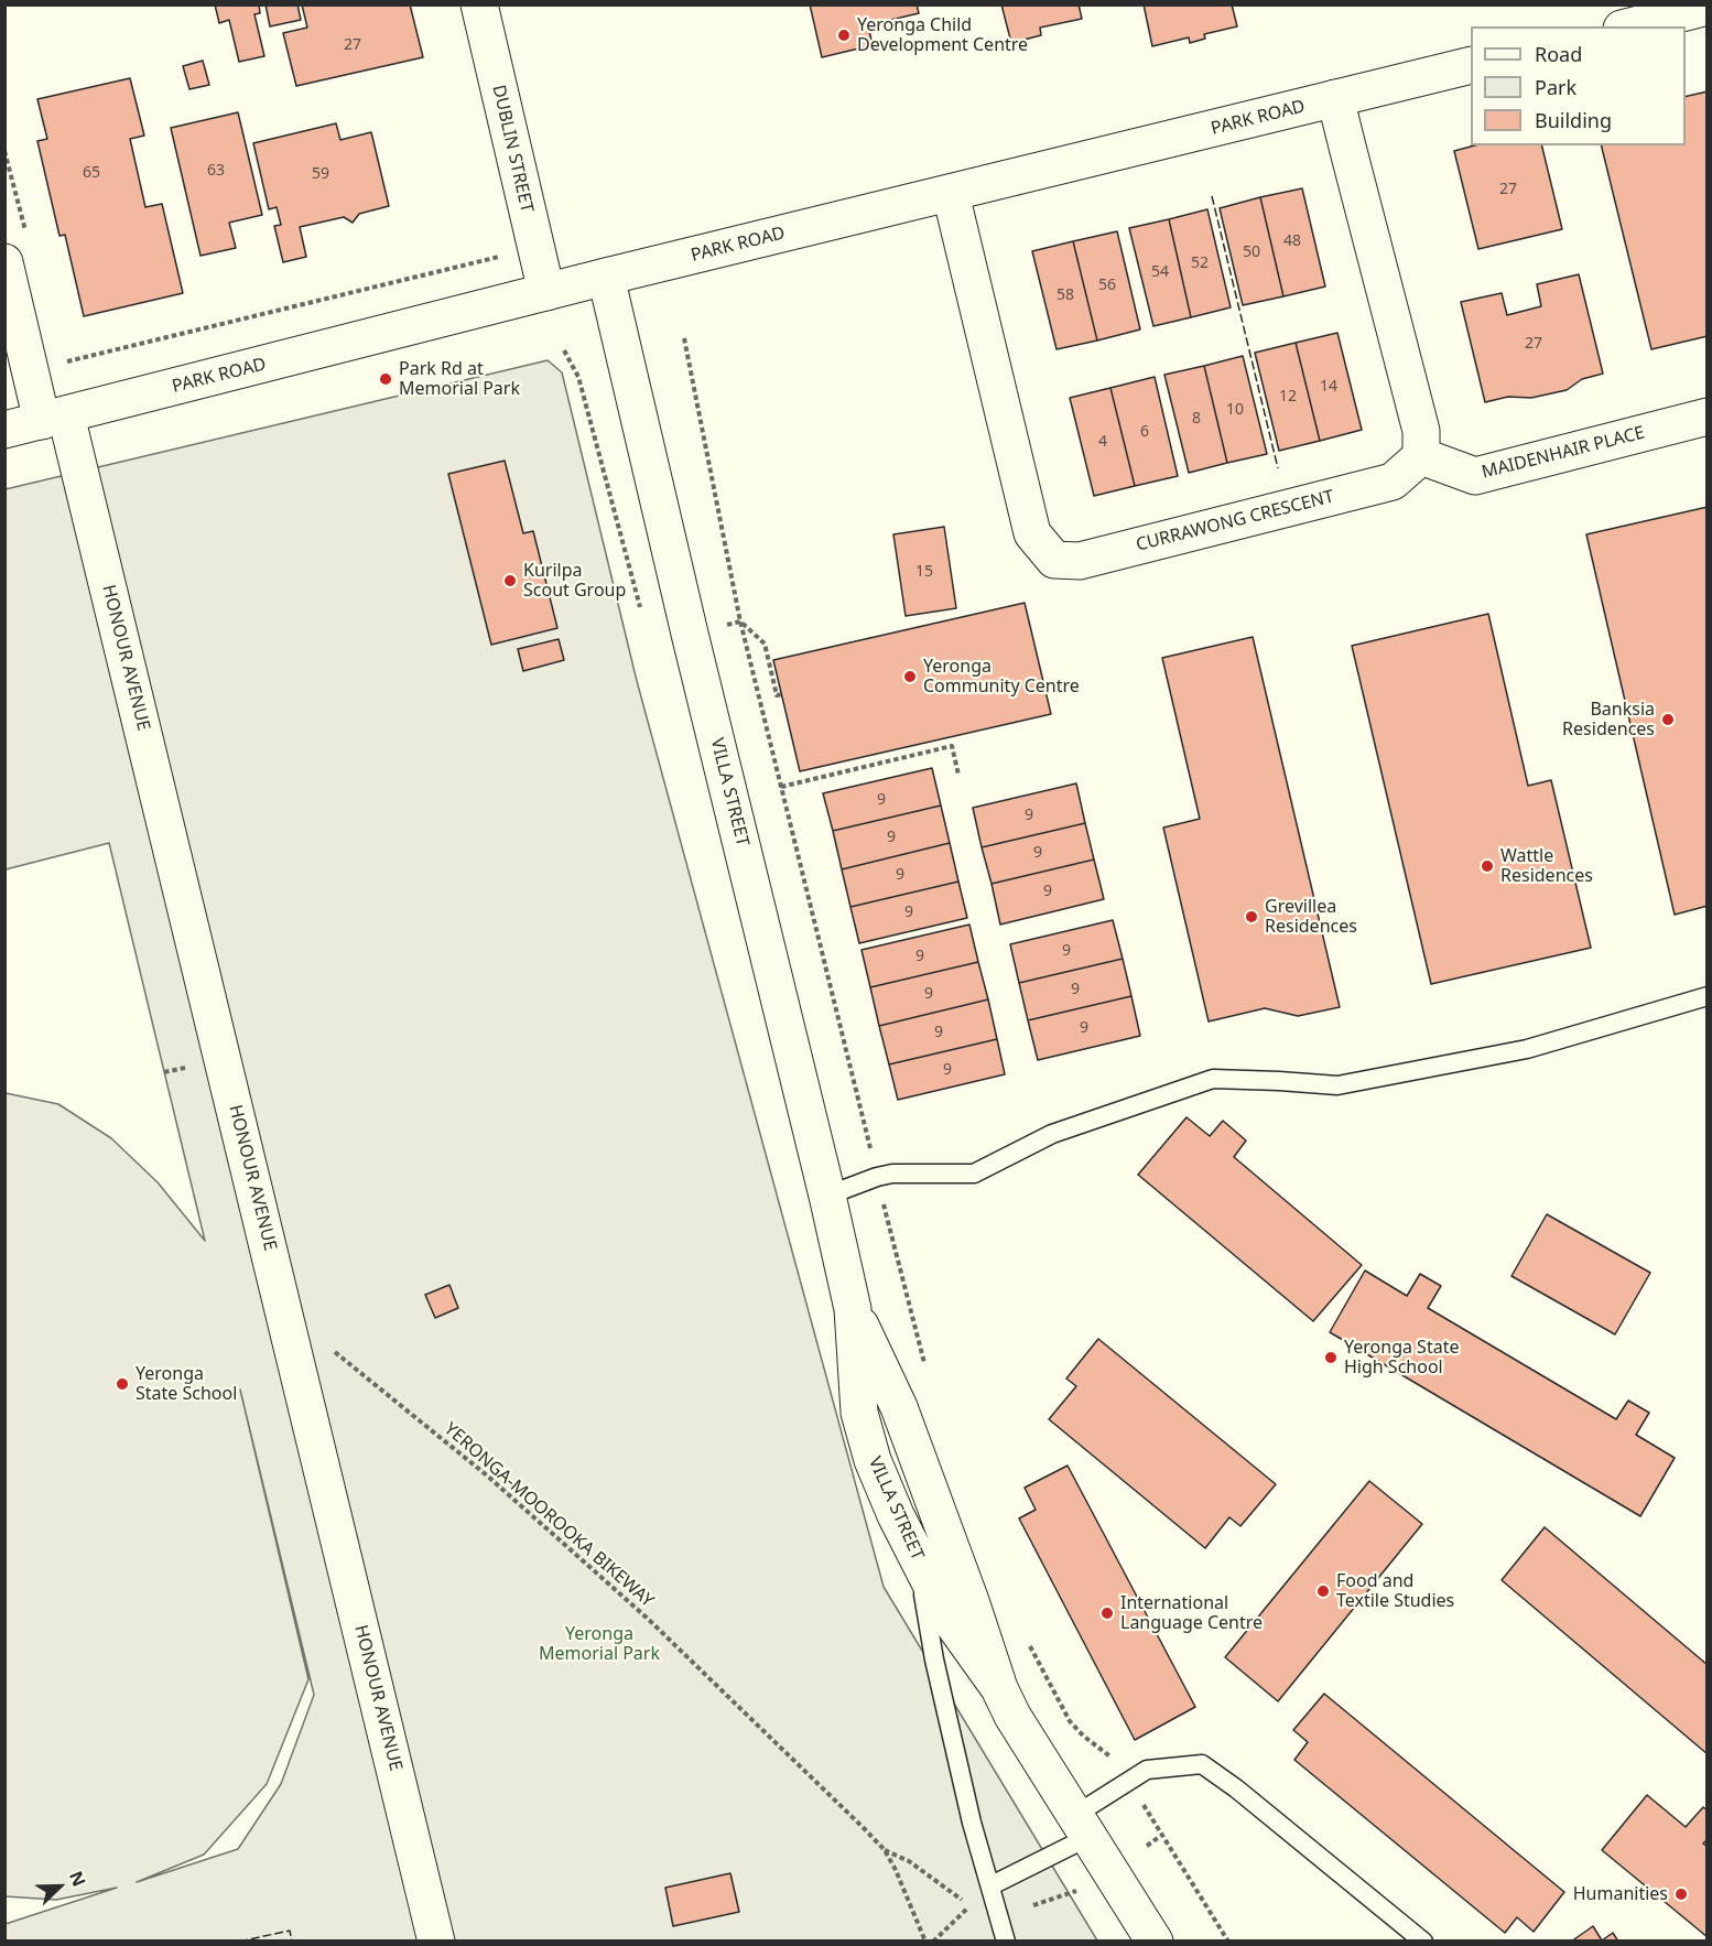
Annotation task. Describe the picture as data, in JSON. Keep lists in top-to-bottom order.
{
  "streets": {
    "street": [
      "PARK ROAD",
      "DUBLIN STREET",
      "MAIDENHAIR PLACE",
      "CURRAWONG CRESCENT",
      "HONOUR AVENUE",
      "VILLA STREET"
    ],
    "path": ["YERONGA-MOOROOKA BIKEWAY"]
  },
  "crossings": [
    ["PARK ROAD", "DUBLIN STREET"],
    ["PARK ROAD", "CURRAWONG CRESCENT"],
    ["PARK ROAD", "HONOUR AVENUE"],
    ["PARK ROAD", "VILLA STREET"],
    ["MAIDENHAIR PLACE", "CURRAWONG CRESCENT"]
  ],
  "parks": ["Yeronga Memorial Park"],
  "places": [
    "Yeronga Child Development Centre",
    "Park Rd at Memorial Park",
    "Kurilpa Scout Group",
    "Yeronga Community Centre",
    "Banksia Residences",
    "Wattle Residences",
    "Grevillea Residences",
    "Yeronga State High School",
    "Yeronga State School",
    "Food and Textile Studies",
    "International Language Centre",
    "Humanities"
  ],
  "house_numbers": [
    "27",
    "63",
    "65",
    "59",
    "27",
    "48",
    "50",
    "52",
    "54",
    "56",
    "58",
    "27",
    "14",
    "12",
    "10",
    "8",
    "6",
    "4",
    "15",
    "9",
    "9",
    "9",
    "9",
    "9",
    "9",
    "9",
    "9",
    "9",
    "9",
    "9",
    "9",
    "9",
    "9"
  ],
  "legend": ["Road", "Park", "Building"],
  "north": "top right"
}
